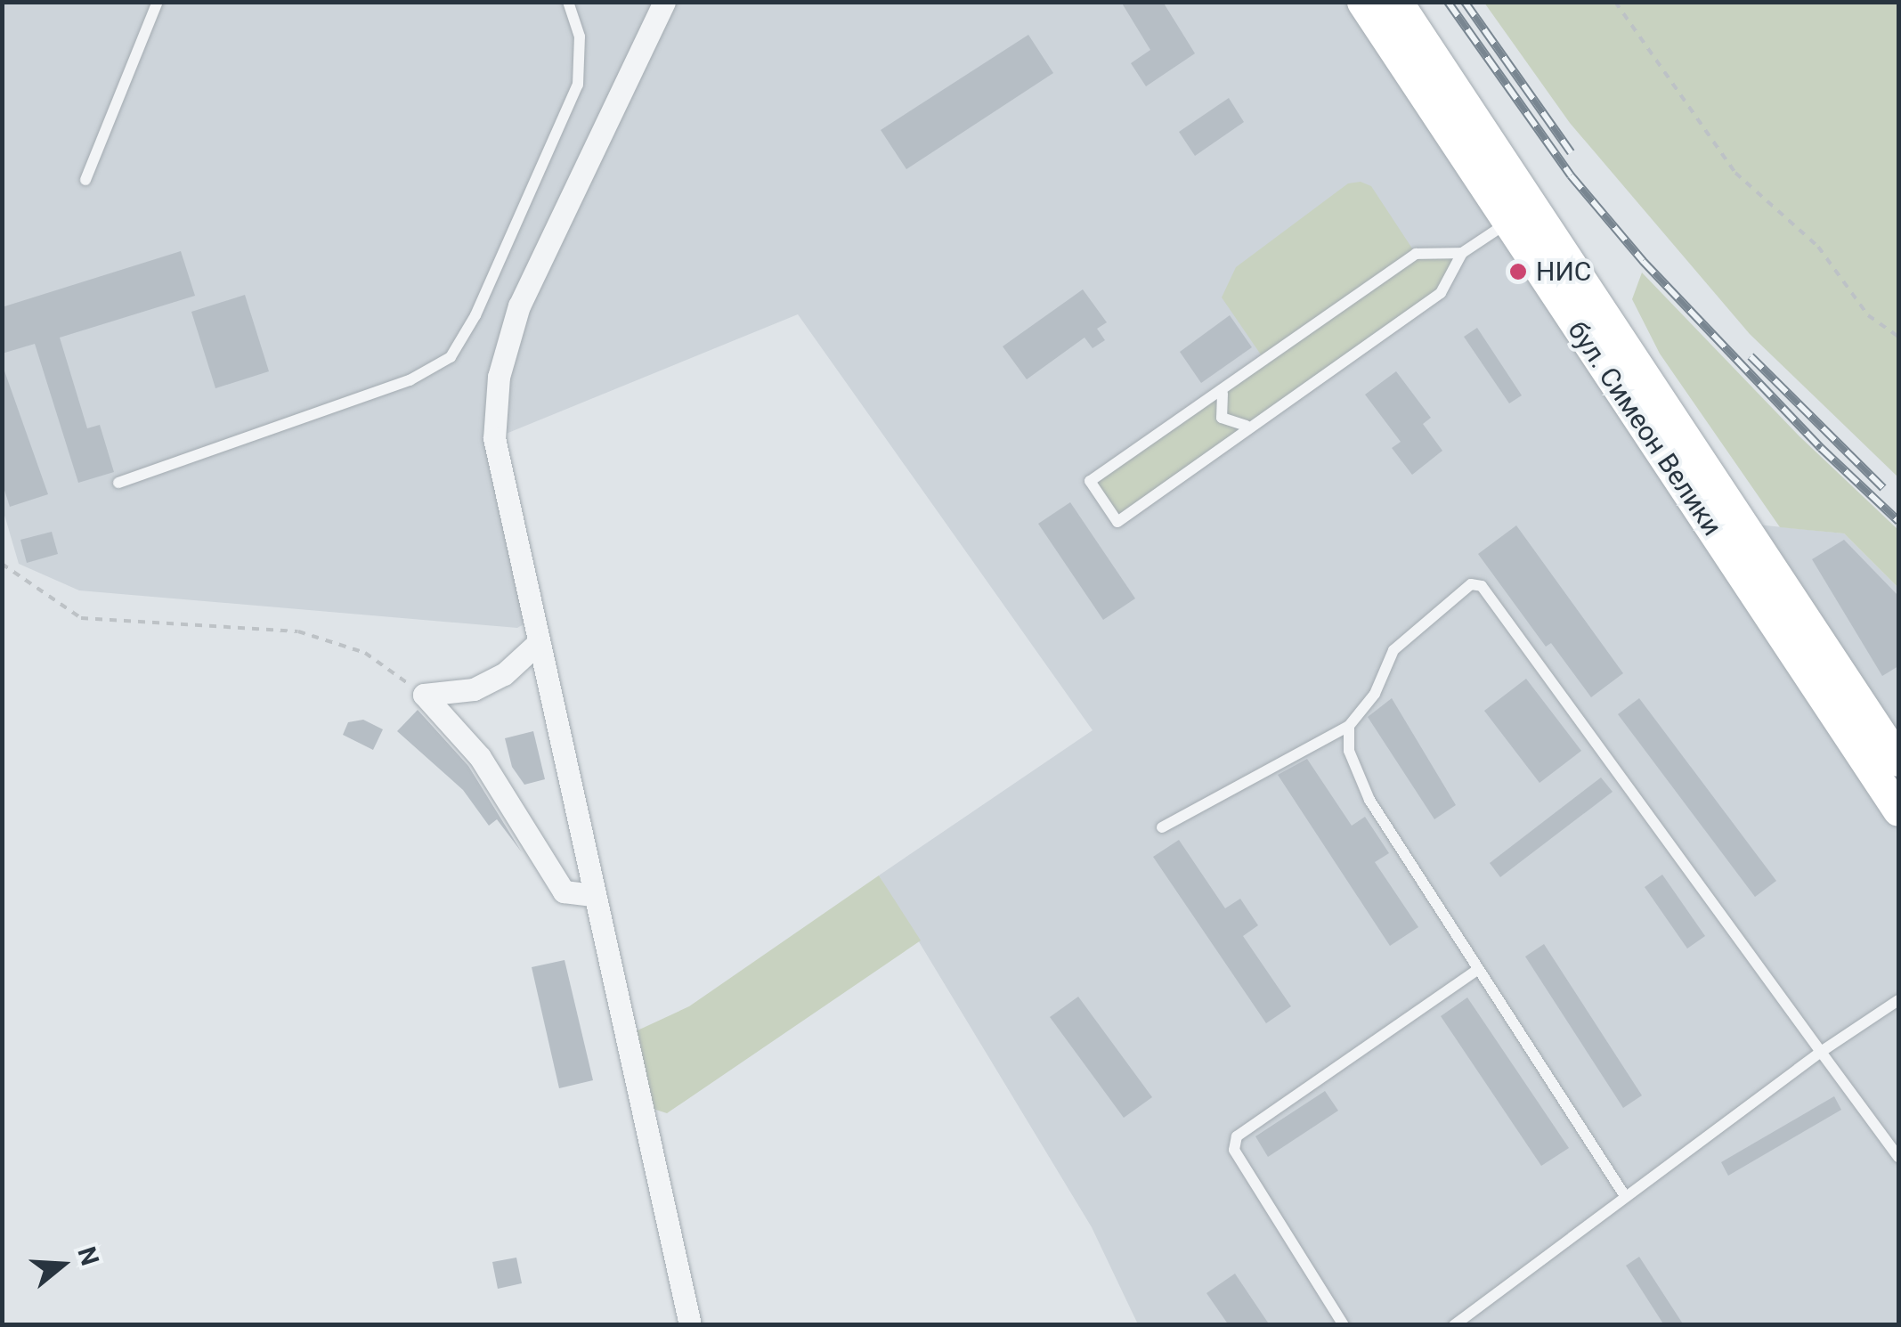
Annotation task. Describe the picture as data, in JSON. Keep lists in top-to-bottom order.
{
  "streets": {
    "main road": ["бул. Симеон Велики"]
  },
  "places": ["НИС"],
  "north": "right"
}
